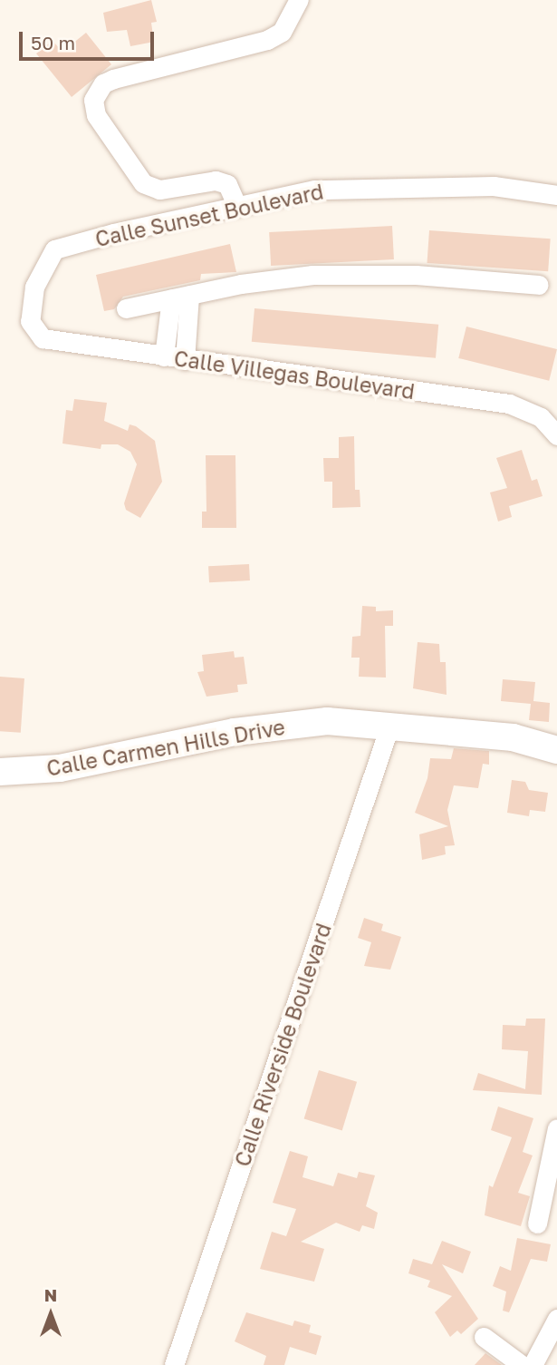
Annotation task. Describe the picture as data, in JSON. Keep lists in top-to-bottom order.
{
  "streets": {
    "street": [
      "Calle Sunset Boulevard",
      "Calle Villegas Boulevard",
      "Calle Carmen Hills Drive",
      "Calle Riverside Boulevard"
    ]
  },
  "crossings": [
    ["Calle Sunset Boulevard", "Calle Villegas Boulevard"],
    ["Calle Carmen Hills Drive", "Calle Riverside Boulevard"]
  ],
  "scale_bar": "50 m",
  "north": "top"
}
